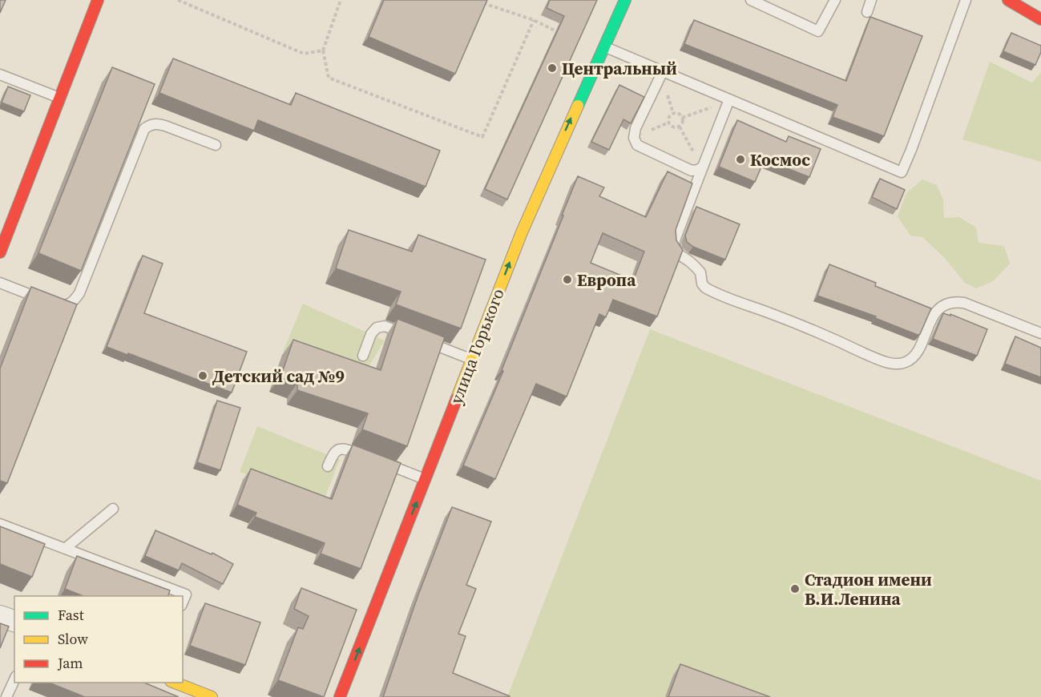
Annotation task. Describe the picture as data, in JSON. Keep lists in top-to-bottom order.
{
  "streets": {
    "street": ["улица Горького"]
  },
  "one_way": ["улица Горького"],
  "places": [
    "Центральный",
    "Космос",
    "Европа",
    "Детский сад №9",
    "Стадион имени В.И.Ленина"
  ],
  "legend": ["Fast", "Slow", "Jam"]
}
